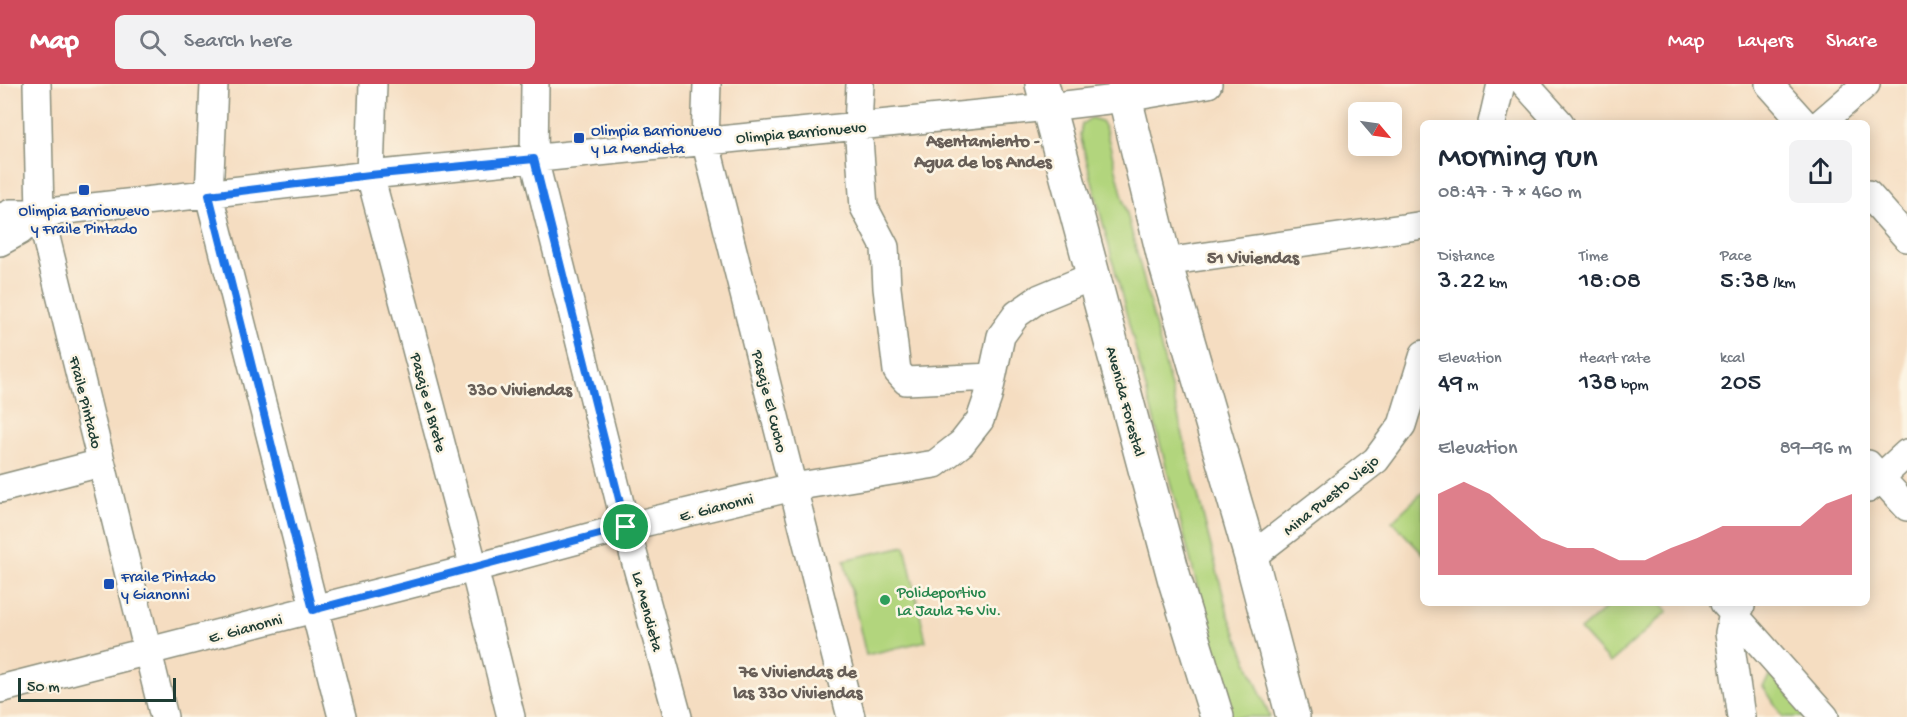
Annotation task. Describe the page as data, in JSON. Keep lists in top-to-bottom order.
{
  "streets": {
    "main road": ["Avenida Forestal"],
    "street": [
      "Olimpia Barrionuevo",
      "Pasaje El Cucho",
      "Fraile Pintado",
      "Pasaje el Brete",
      "Mina Puesto Viejo",
      "E. Gianonni",
      "La Mendieta"
    ]
  },
  "crossings": [
    ["Olimpia Barrionuevo", "Pasaje El Cucho"],
    ["Olimpia Barrionuevo", "Avenida Forestal"],
    ["Olimpia Barrionuevo", "Fraile Pintado"],
    ["Olimpia Barrionuevo", "Pasaje el Brete"],
    ["Olimpia Barrionuevo", "La Mendieta"],
    ["Pasaje El Cucho", "E. Gianonni"],
    ["Avenida Forestal", "E. Gianonni"],
    ["Fraile Pintado", "E. Gianonni"],
    ["Pasaje el Brete", "E. Gianonni"],
    ["E. Gianonni", "La Mendieta"]
  ],
  "districts": [
    "Asentamiento - Agua de los Andes",
    "51 Viviendas",
    "330 Viviendas",
    "76 Viviendas de las 330 Viviendas"
  ],
  "places": {
    "transit": ["Olimpia Barrionuevo y La Mendieta", "Olimpia Barrionuevo y Fraile Pintado", "Fraile Pintado y Gianonni"],
    "other": ["Polideportivo La Jaula 76 Viv."]
  },
  "scale_bar": "50 m",
  "north": "bottom right",
  "page": {
    "header": "Map",
    "search": "Search here",
    "nav": ["Map", "Layers", "Share"],
    "heading": ["Morning run", "08:47 · 7 × 460 m"],
    "stats": [
      ["Distance", "3.22 km"],
      ["Time", "18:08"],
      ["Pace", "5:38 /km"],
      ["Elevation", "49 m"],
      ["Heart rate", "138 bpm"],
      ["kcal", "205"]
    ],
    "chart": ["Elevation", "89–96 m"],
    "scale": "50 m"
  }
}
